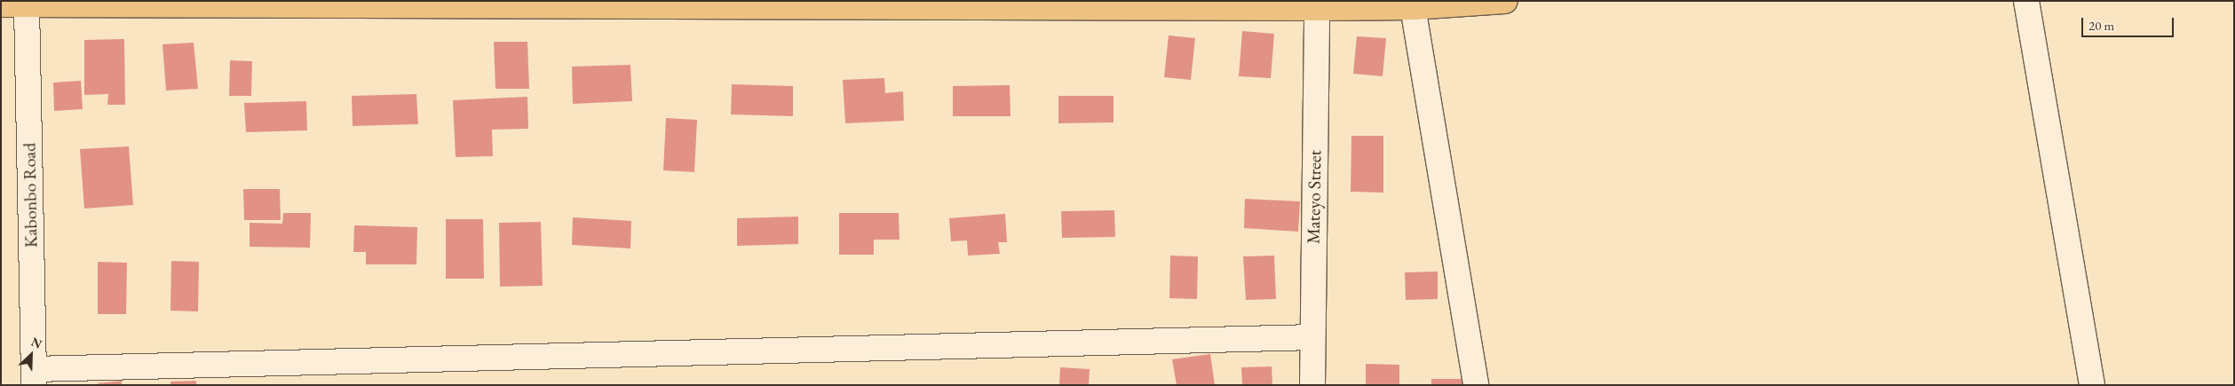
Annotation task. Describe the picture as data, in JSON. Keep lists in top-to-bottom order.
{
  "streets": {
    "street": ["Kabonbo Road", "Mateyo Street"]
  },
  "scale_bar": "20 m",
  "north": "top right"
}
